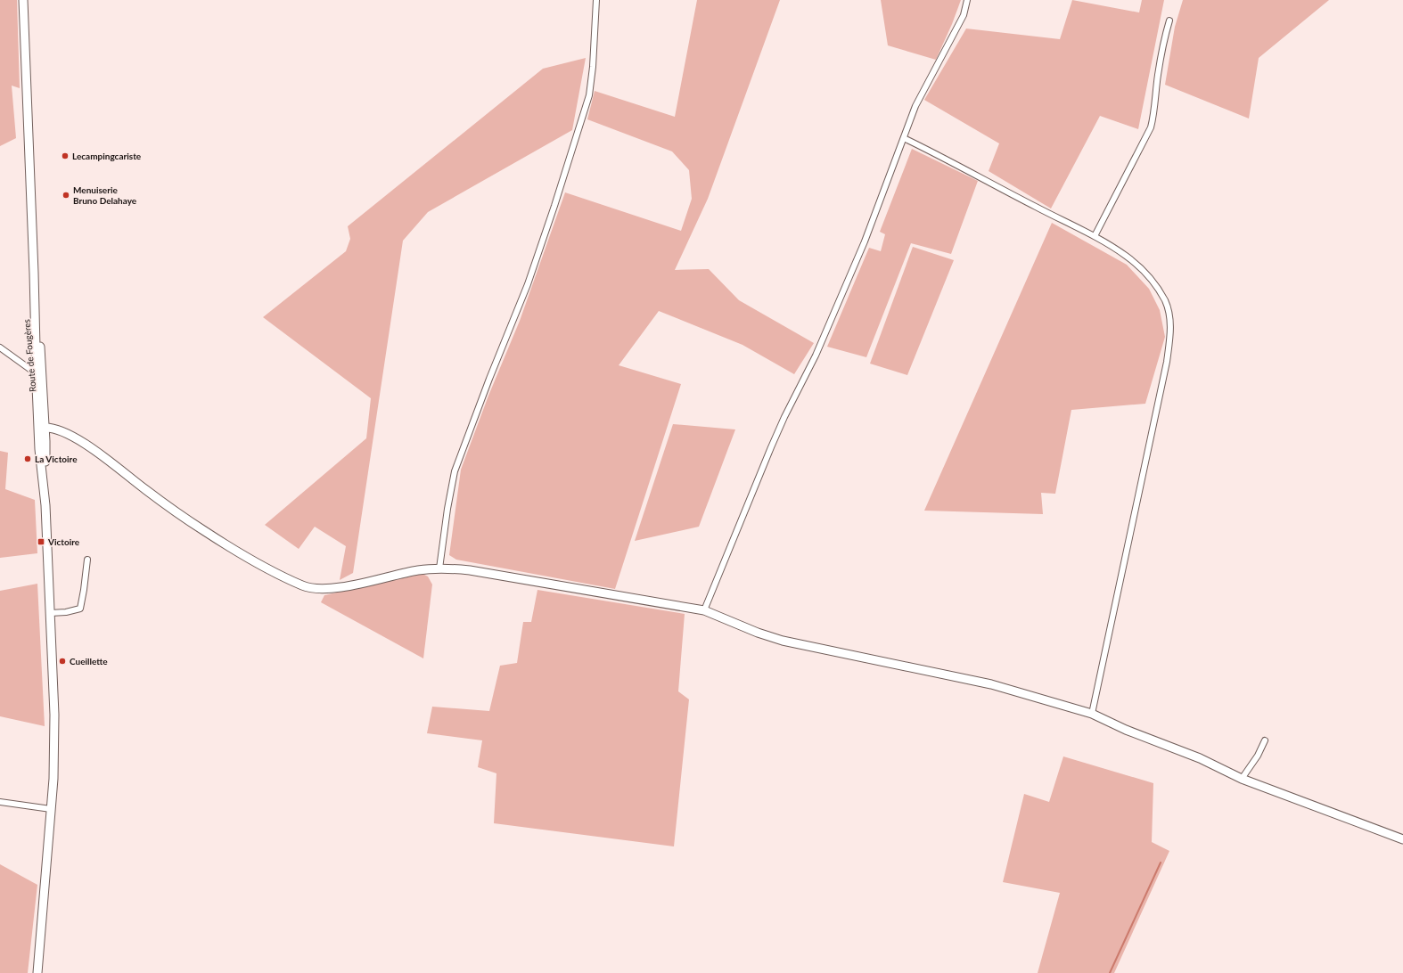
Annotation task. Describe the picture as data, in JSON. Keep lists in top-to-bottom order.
{
  "streets": {
    "street": ["Route de Fougères"]
  },
  "places": {
    "other": [
      "Lecampingcariste",
      "Menuiserie Bruno Delahaye",
      "La Victoire",
      "Cueillette"
    ],
    "transit": ["Victoire"]
  }
}
